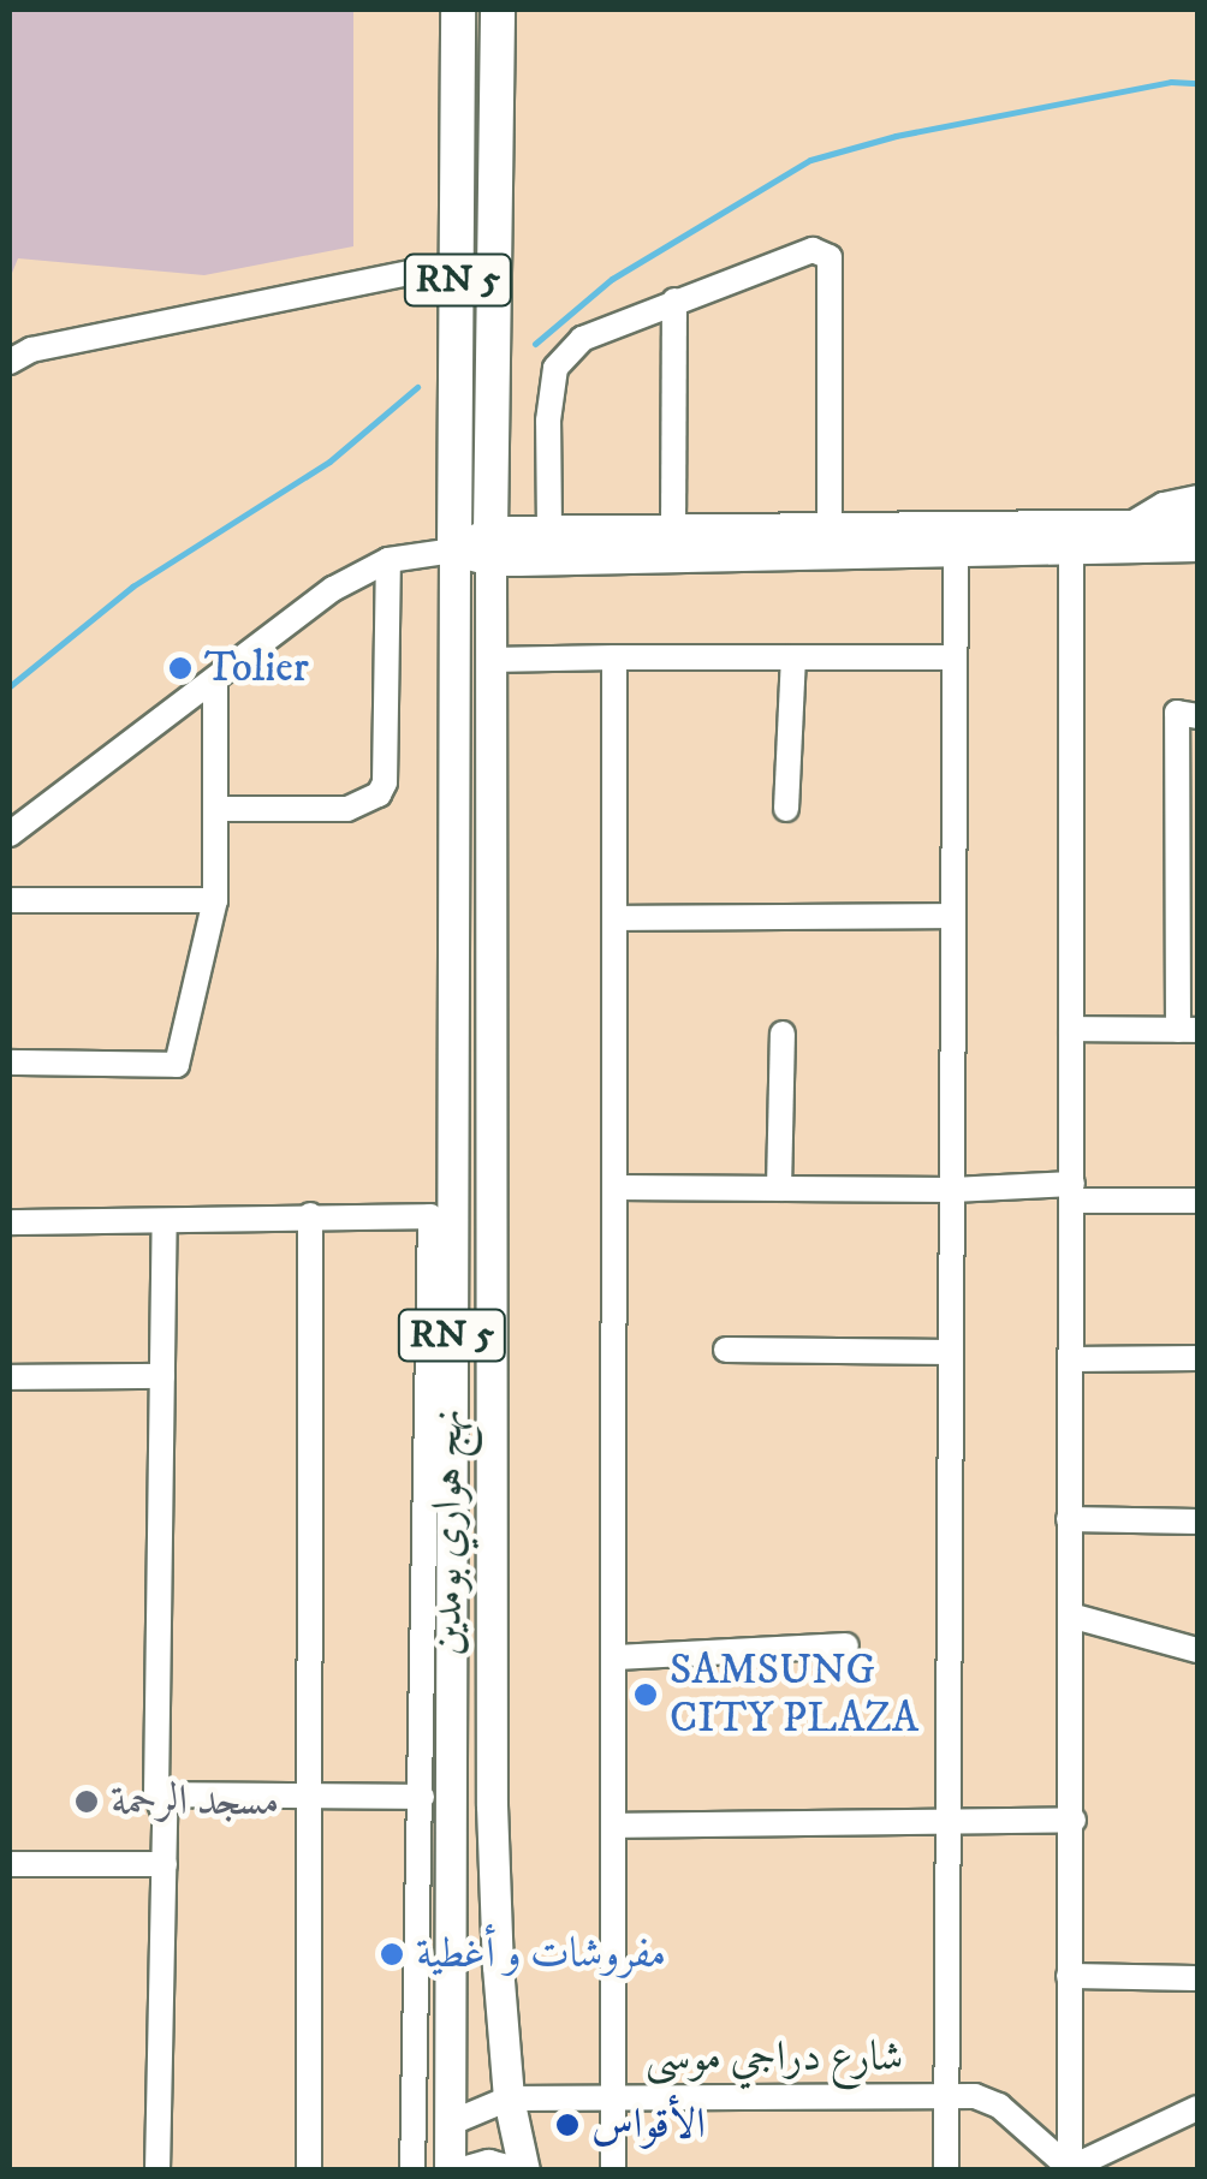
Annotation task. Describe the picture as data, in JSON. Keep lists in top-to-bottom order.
{
  "streets": {
    "highway": ["RN 5"],
    "main road": ["نهج هواري بومدين"],
    "street": ["شارع دراجي موسى"]
  },
  "crossings": [
    ["RN 5", "نهج هواري بومدين"],
    ["نهج هواري بومدين", "شارع دراجي موسى"]
  ],
  "places": [
    "Tolier",
    "SAMSUNG CITY PLAZA",
    "مسجد الرحمة",
    "مفروشات و أغطية",
    "الأقواس"
  ]
}
